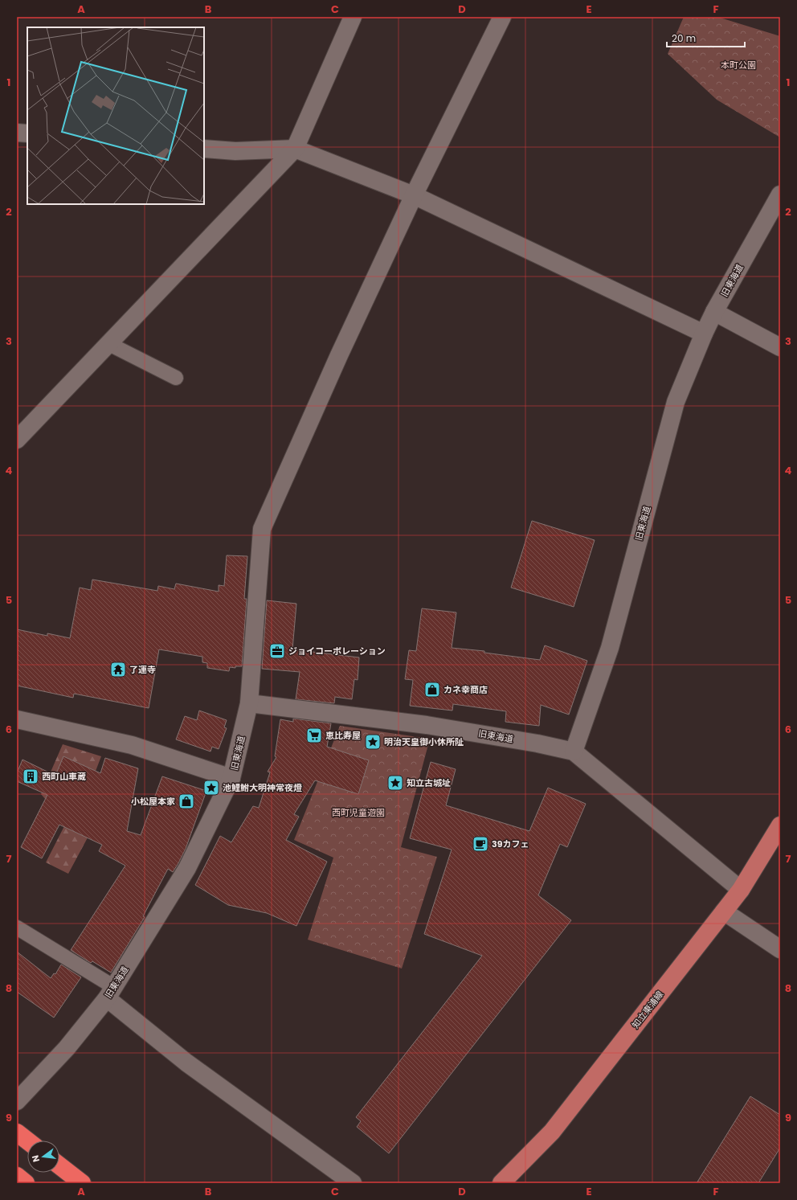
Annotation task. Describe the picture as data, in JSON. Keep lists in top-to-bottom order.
{
  "streets": {
    "main road": ["知立東浦線"],
    "street": ["旧東海道"]
  },
  "parks": ["本町公園", "西町児童遊園"],
  "places": {
    "office": ["ジョイコーポレーション"],
    "temple": ["了運寺"],
    "shop": ["カネ幸商店", "小松屋本家"],
    "supermarket": ["恵比寿屋"],
    "place": ["明治天皇御小休所阯", "知立古城址", "池鯉鮒大明神常夜燈"],
    "building": ["西町山車蔵"],
    "cafe": ["39カフェ"]
  },
  "scale_bar": "20 m",
  "north": "left",
  "grid": {
    "columns": [
      "A",
      "B",
      "C",
      "D",
      "E",
      "F"
    ],
    "rows": [
      "1",
      "2",
      "3",
      "4",
      "5",
      "6",
      "7",
      "8",
      "9"
    ]
  }
}
